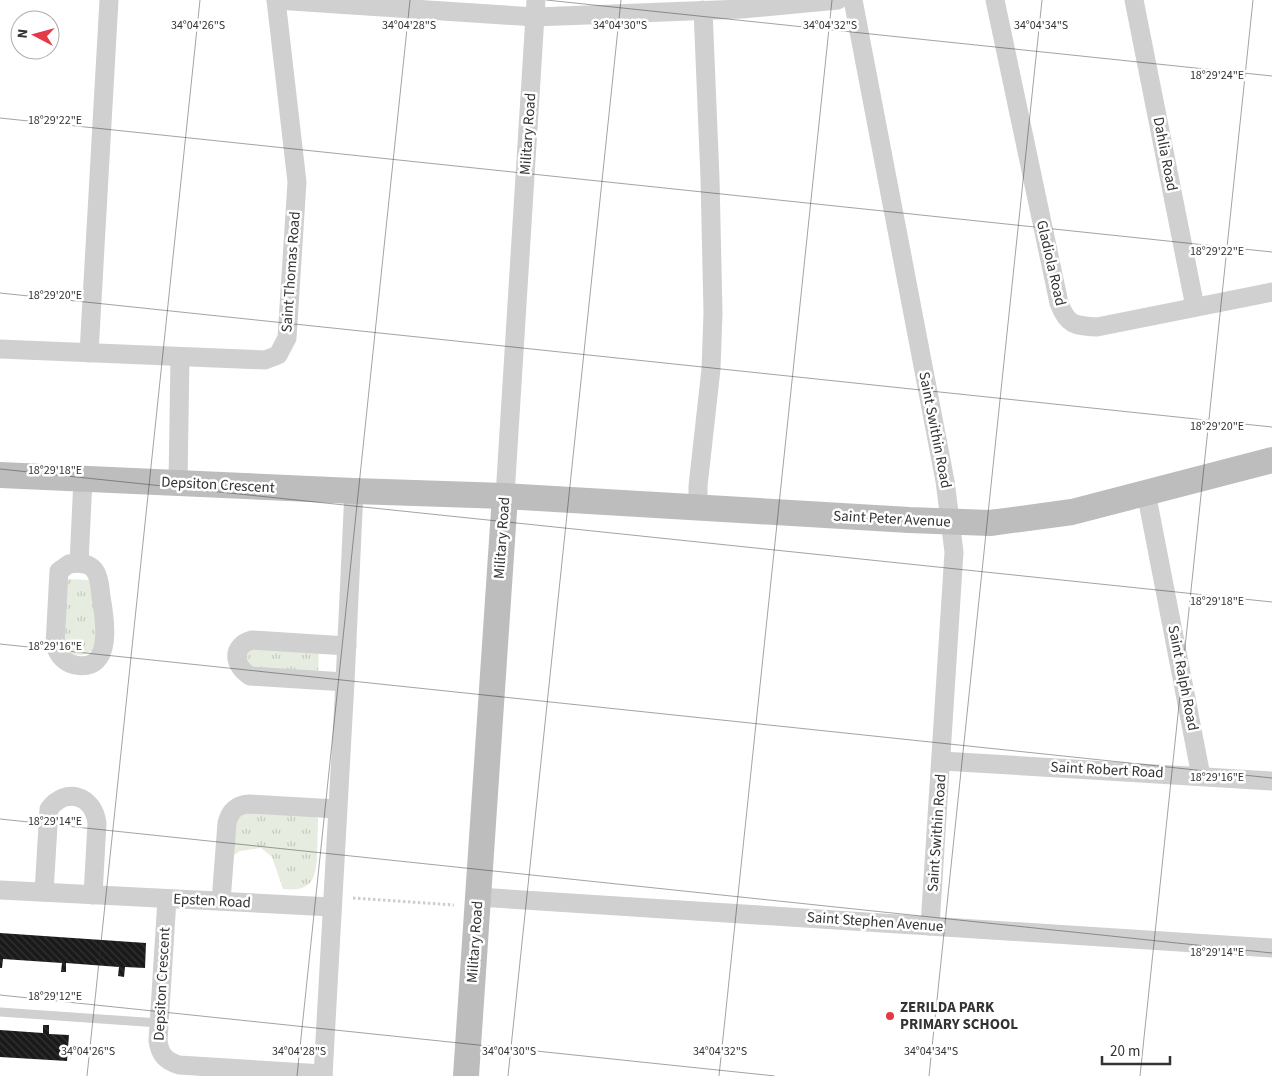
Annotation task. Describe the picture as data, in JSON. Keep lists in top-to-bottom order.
{
  "streets": {
    "street": [
      "Military Road",
      "Dahlia Road",
      "Gladiola Road",
      "Saint Thomas Road",
      "Saint Swithin Road",
      "Depsiton Crescent",
      "Saint Peter Avenue",
      "Saint Ralph Road",
      "Saint Robert Road",
      "Epsten Road",
      "Saint Stephen Avenue"
    ]
  },
  "crossings": [
    ["Military Road", "Depsiton Crescent"],
    ["Military Road", "Saint Peter Avenue"],
    ["Military Road", "Saint Stephen Avenue"],
    ["Dahlia Road", "Gladiola Road"],
    ["Saint Swithin Road", "Saint Peter Avenue"],
    ["Saint Swithin Road", "Saint Robert Road"],
    ["Saint Swithin Road", "Saint Stephen Avenue"],
    ["Depsiton Crescent", "Saint Peter Avenue"],
    ["Depsiton Crescent", "Epsten Road"],
    ["Saint Peter Avenue", "Saint Ralph Road"],
    ["Saint Ralph Road", "Saint Robert Road"]
  ],
  "places": ["ZERILDA PARK PRIMARY SCHOOL"],
  "scale_bar": "20 m",
  "north": "left",
  "coordinates": [
    "34°04'26\"S",
    "34°04'28\"S",
    "34°04'30\"S",
    "34°04'32\"S",
    "34°04'34\"S",
    "18°29'24\"E",
    "18°29'22\"E",
    "18°29'20\"E",
    "18°29'18\"E",
    "18°29'16\"E",
    "18°29'14\"E",
    "18°29'12\"E"
  ]
}
